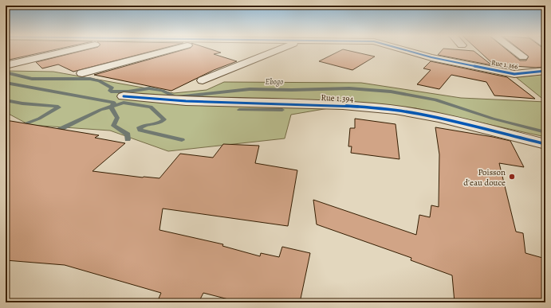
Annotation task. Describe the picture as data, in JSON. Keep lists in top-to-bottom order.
{
  "streets": {
    "street": ["Rue 1.366", "Rue 1.394"]
  },
  "water": ["Ebogo"],
  "places": ["Poisson d'eau douce"]
}
